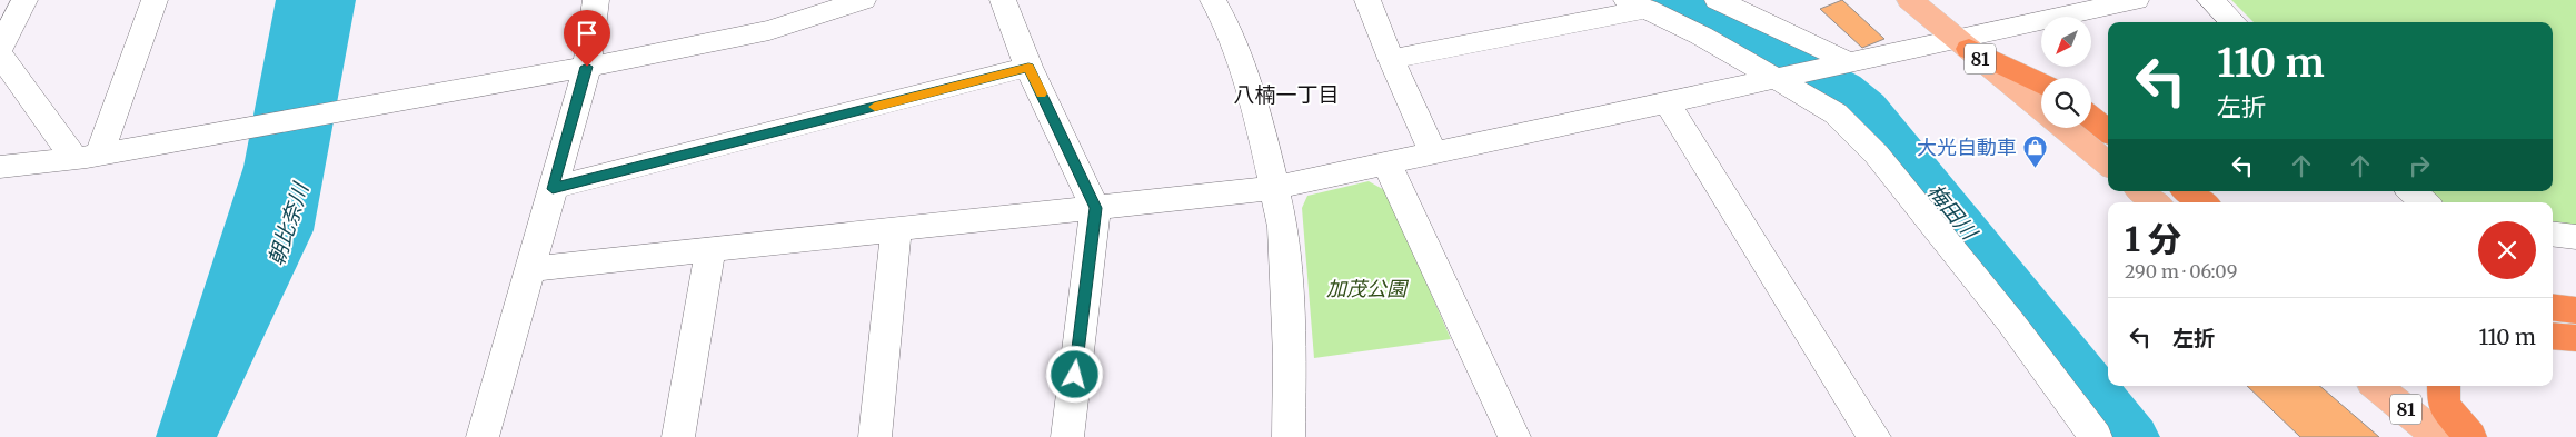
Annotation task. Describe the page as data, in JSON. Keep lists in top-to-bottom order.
{
  "streets": {
    "main road": ["81"]
  },
  "districts": ["八楠一丁目"],
  "water": ["梅田川", "朝比奈川"],
  "parks": ["加茂公園"],
  "places": {
    "shop": ["大光自動車"]
  },
  "north": "bottom left",
  "page": {
    "turn": ["110 m", "左折"],
    "heading": ["1 分", "290 m · 06:09"],
    "list": [
      {
        "name": "左折",
        "value": "110 m"
      }
    ]
  }
}
